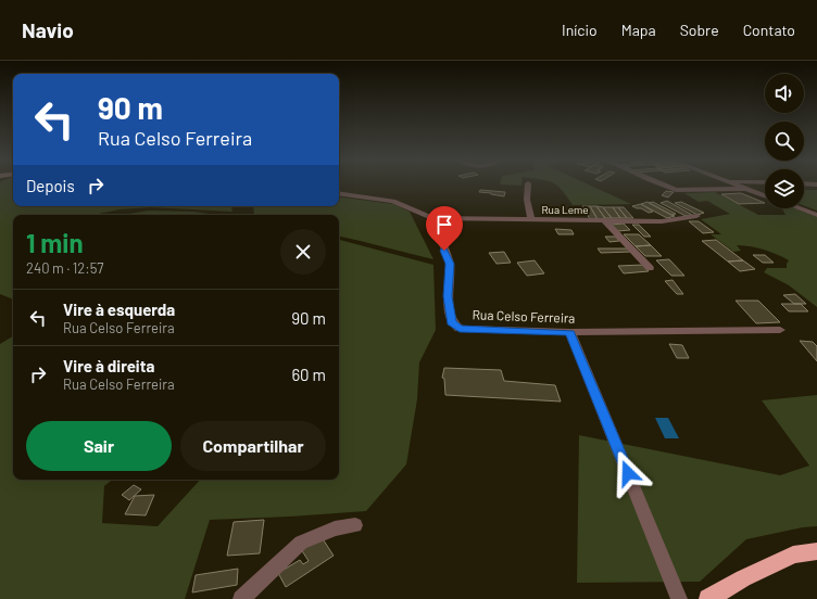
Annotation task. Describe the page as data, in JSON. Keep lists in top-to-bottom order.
{
  "streets": {
    "street": ["Rua Leme", "Rua Celso Ferreira"]
  },
  "crossings": [
    ["Rua Leme", "Rua Celso Ferreira"]
  ],
  "page": {
    "header": "Navio",
    "nav": [
      "Início",
      "Mapa",
      "Sobre",
      "Contato"
    ],
    "turn": ["90 m", "Rua Celso Ferreira"],
    "then": "Depois",
    "heading": ["1 min", "240 m · 12:57"],
    "list": [
      {
        "name": "Vire à esquerda",
        "note": "Rua Celso Ferreira",
        "value": "90 m"
      },
      {
        "name": "Vire à direita",
        "note": "Rua Celso Ferreira",
        "value": "60 m"
      }
    ],
    "buttons": ["Sair", "Compartilhar"]
  }
}
